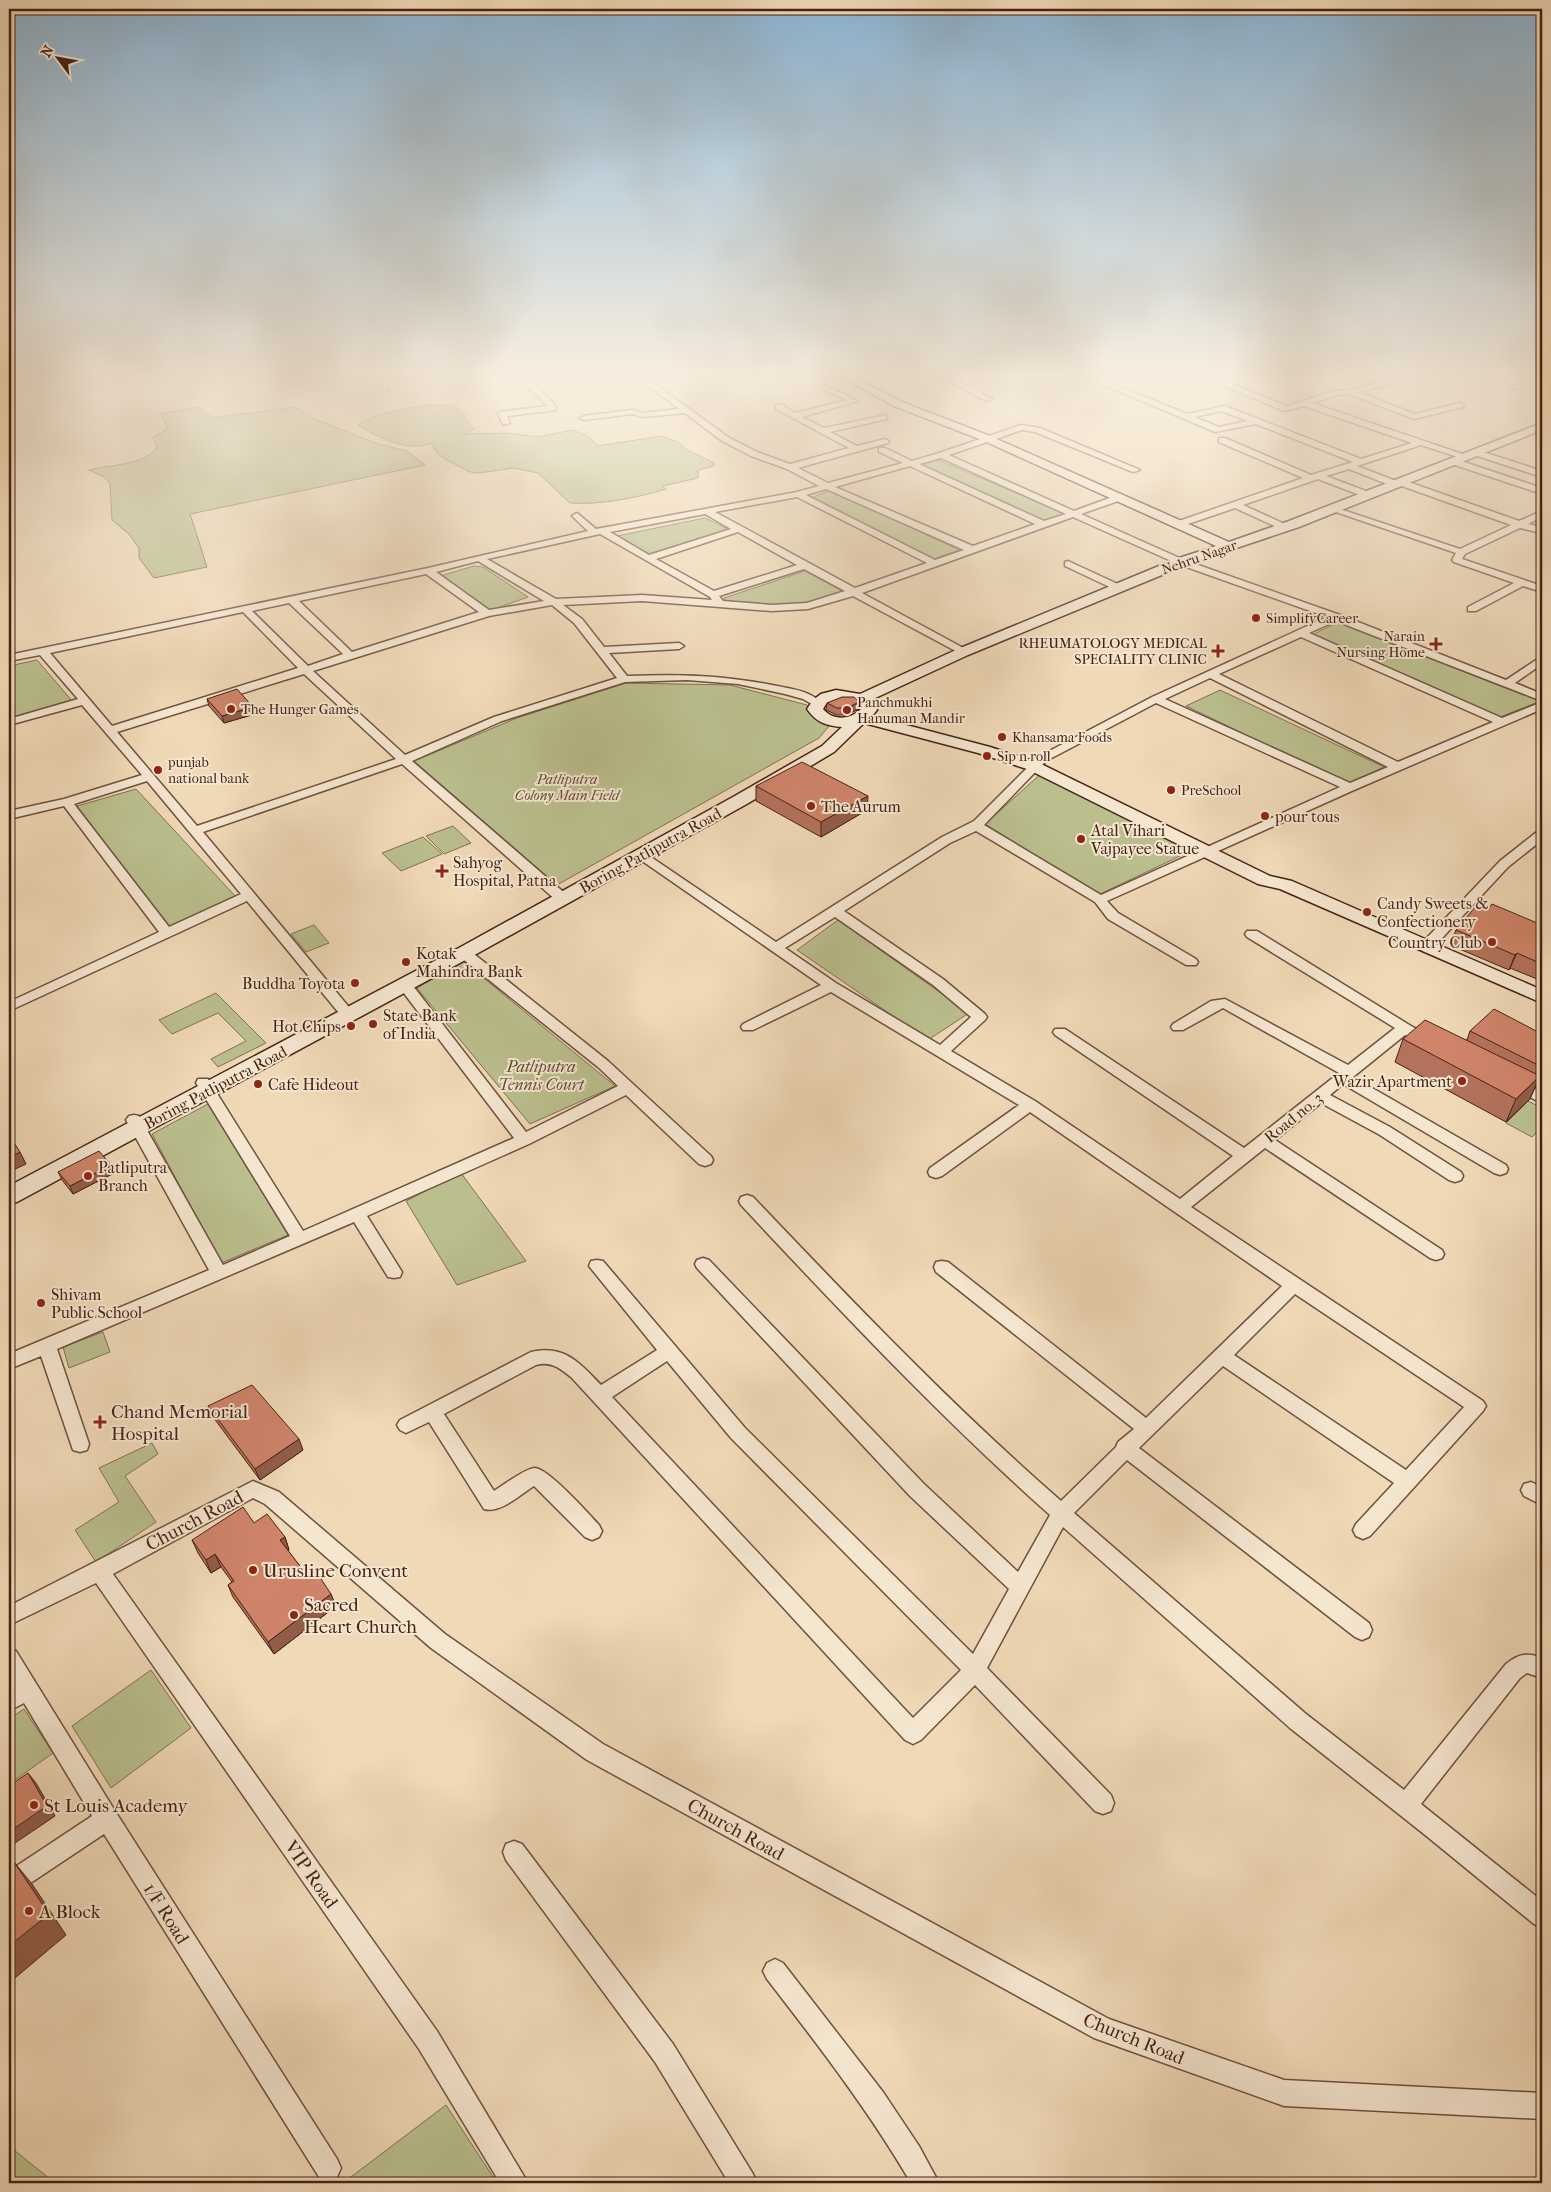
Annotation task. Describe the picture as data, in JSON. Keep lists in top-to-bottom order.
{
  "streets": {
    "street": [
      "Nehru Nagar",
      "Boring Patliputra Road",
      "Road no. 3",
      "Church Road",
      "VIP Road",
      "1/F Road"
    ]
  },
  "crossings": [
    ["Nehru Nagar", "Boring Patliputra Road"],
    ["Church Road", "VIP Road"]
  ],
  "parks": ["Patliputra Colony Main Field", "Patliputra Tennis Court"],
  "places": {
    "other": [
      "SimplifyCareer",
      "The Hunger Games",
      "Panchmukhi Hanuman Mandir",
      "Khansama Foods",
      "Sip n roll",
      "punjab national bank",
      "PreSchool",
      "The Aurum",
      "pour tous",
      "Atal Vihari Vajpayee Statue",
      "Candy Sweets & Confectionery",
      "Country Club",
      "Kotak Mahindra Bank",
      "Buddha Toyota",
      "State Bank of India",
      "Hot Chips",
      "Wazir Apartment",
      "Cafe Hideout",
      "Patliputra Branch",
      "Shivam Public School",
      "Urusline Convent",
      "Sacred Heart Church",
      "St Louis Academy",
      "A Block"
    ],
    "health": [
      "Narain Nursing Home",
      "RHEUMATOLOGY MEDICAL SPECIALITY CLINIC",
      "Sahyog Hospital, Patna",
      "Chand Memorial Hospital"
    ]
  },
  "north": "top left"
}
